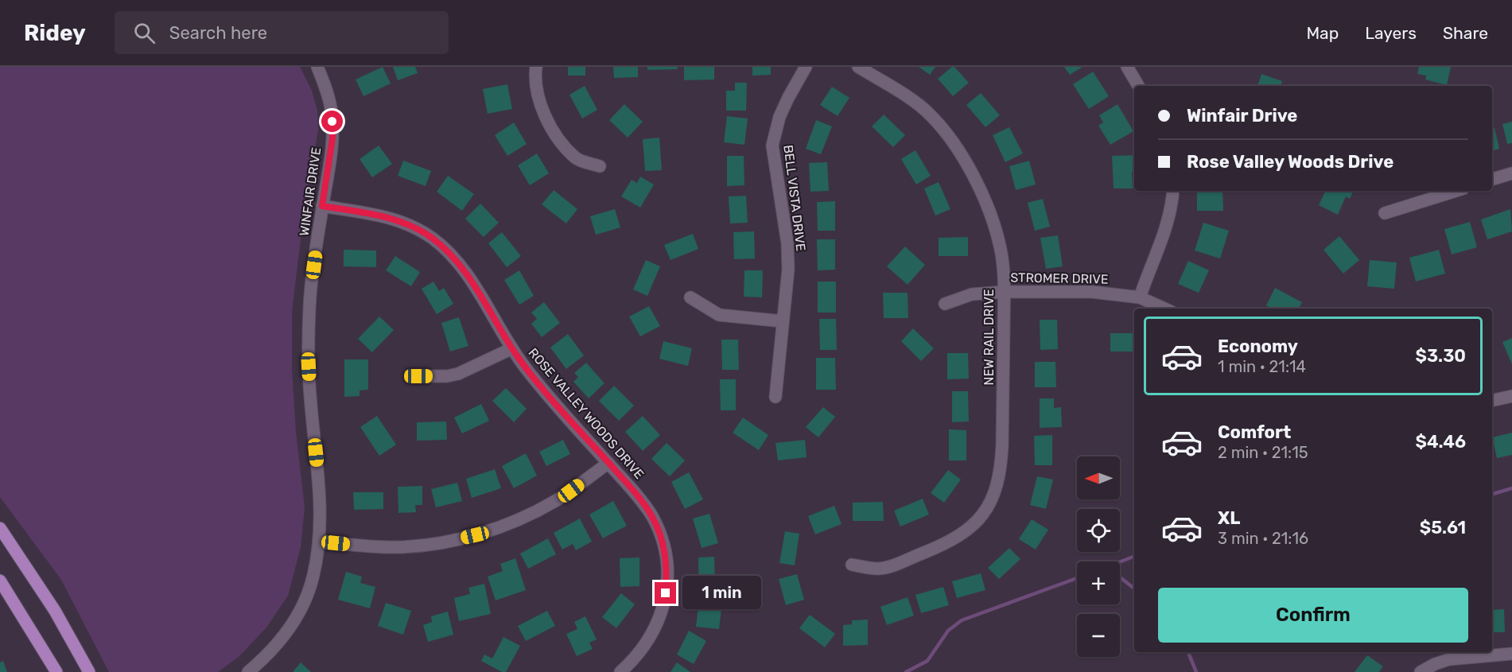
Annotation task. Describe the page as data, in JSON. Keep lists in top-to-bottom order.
{
  "streets": {
    "street": [
      "WINFAIR DRIVE",
      "BELL VISTA DRIVE",
      "STROMER DRIVE",
      "NEW RAIL DRIVE",
      "ROSE VALLEY WOODS DRIVE"
    ]
  },
  "crossings": [
    ["WINFAIR DRIVE", "ROSE VALLEY WOODS DRIVE"],
    ["STROMER DRIVE", "NEW RAIL DRIVE"]
  ],
  "north": "left",
  "page": {
    "header": "Ridey",
    "search": "Search here",
    "nav": ["Map", "Layers", "Share"],
    "banner": ["Winfair Drive", "Rose Valley Woods Drive"],
    "list": [
      {
        "name": "Economy",
        "note": "1 min · 21:14",
        "value": "$3.30"
      },
      {
        "name": "Comfort",
        "note": "2 min · 21:15",
        "value": "$4.46"
      },
      {
        "name": "XL",
        "note": "3 min · 21:16",
        "value": "$5.61"
      }
    ],
    "map_buttons": ["+", "−"],
    "bubble": "1 min",
    "buttons": "Confirm"
  }
}
